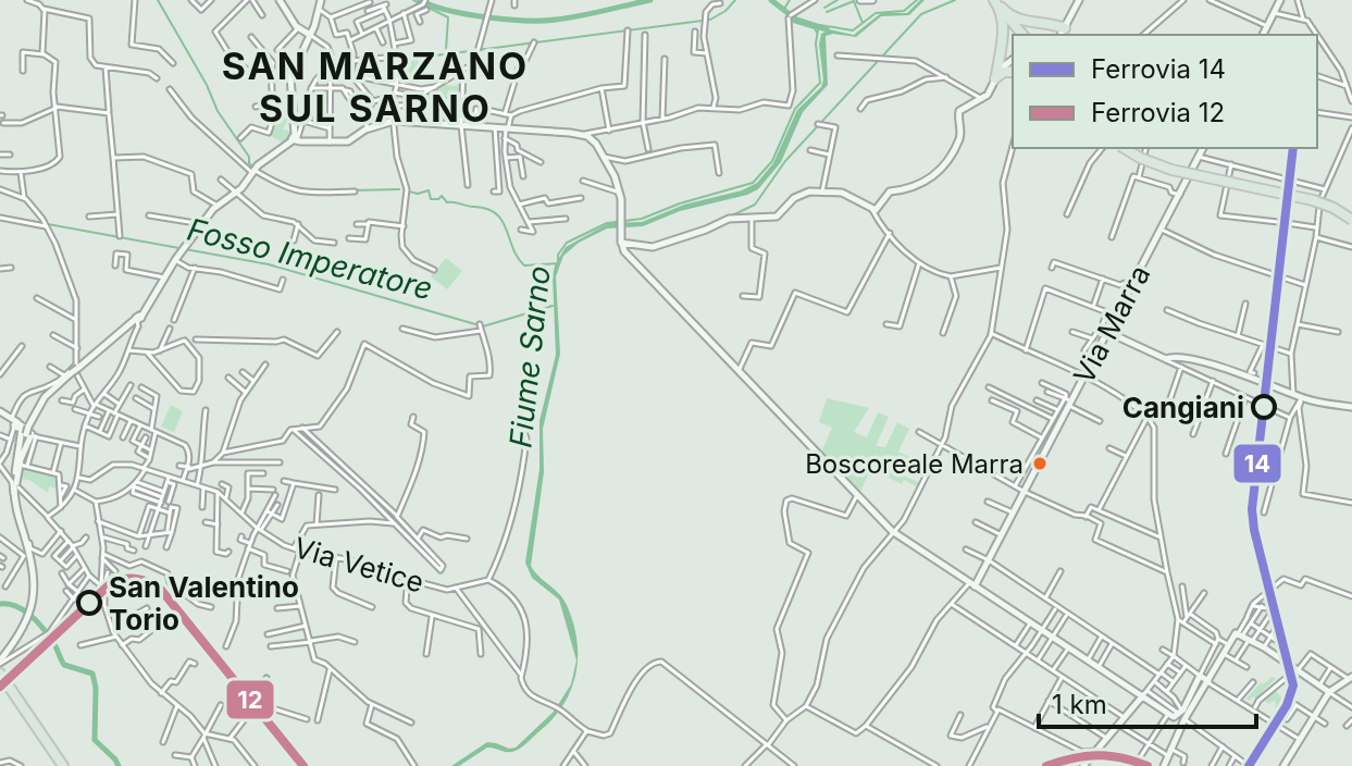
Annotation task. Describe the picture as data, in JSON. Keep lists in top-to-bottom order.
{
  "streets": {
    "main road": ["Via Marra"],
    "street": ["Via Vetice"]
  },
  "districts": ["SAN MARZANO SUL SARNO"],
  "water": ["Fosso Imperatore", "Fiume Sarno"],
  "places": ["Cangiani", "Boscoreale Marra", "San Valentino Torio"],
  "lines": ["rail line 14", "rail line 12"],
  "legend": ["Ferrovia 14", "Ferrovia 12"],
  "scale_bar": "1 km"
}
